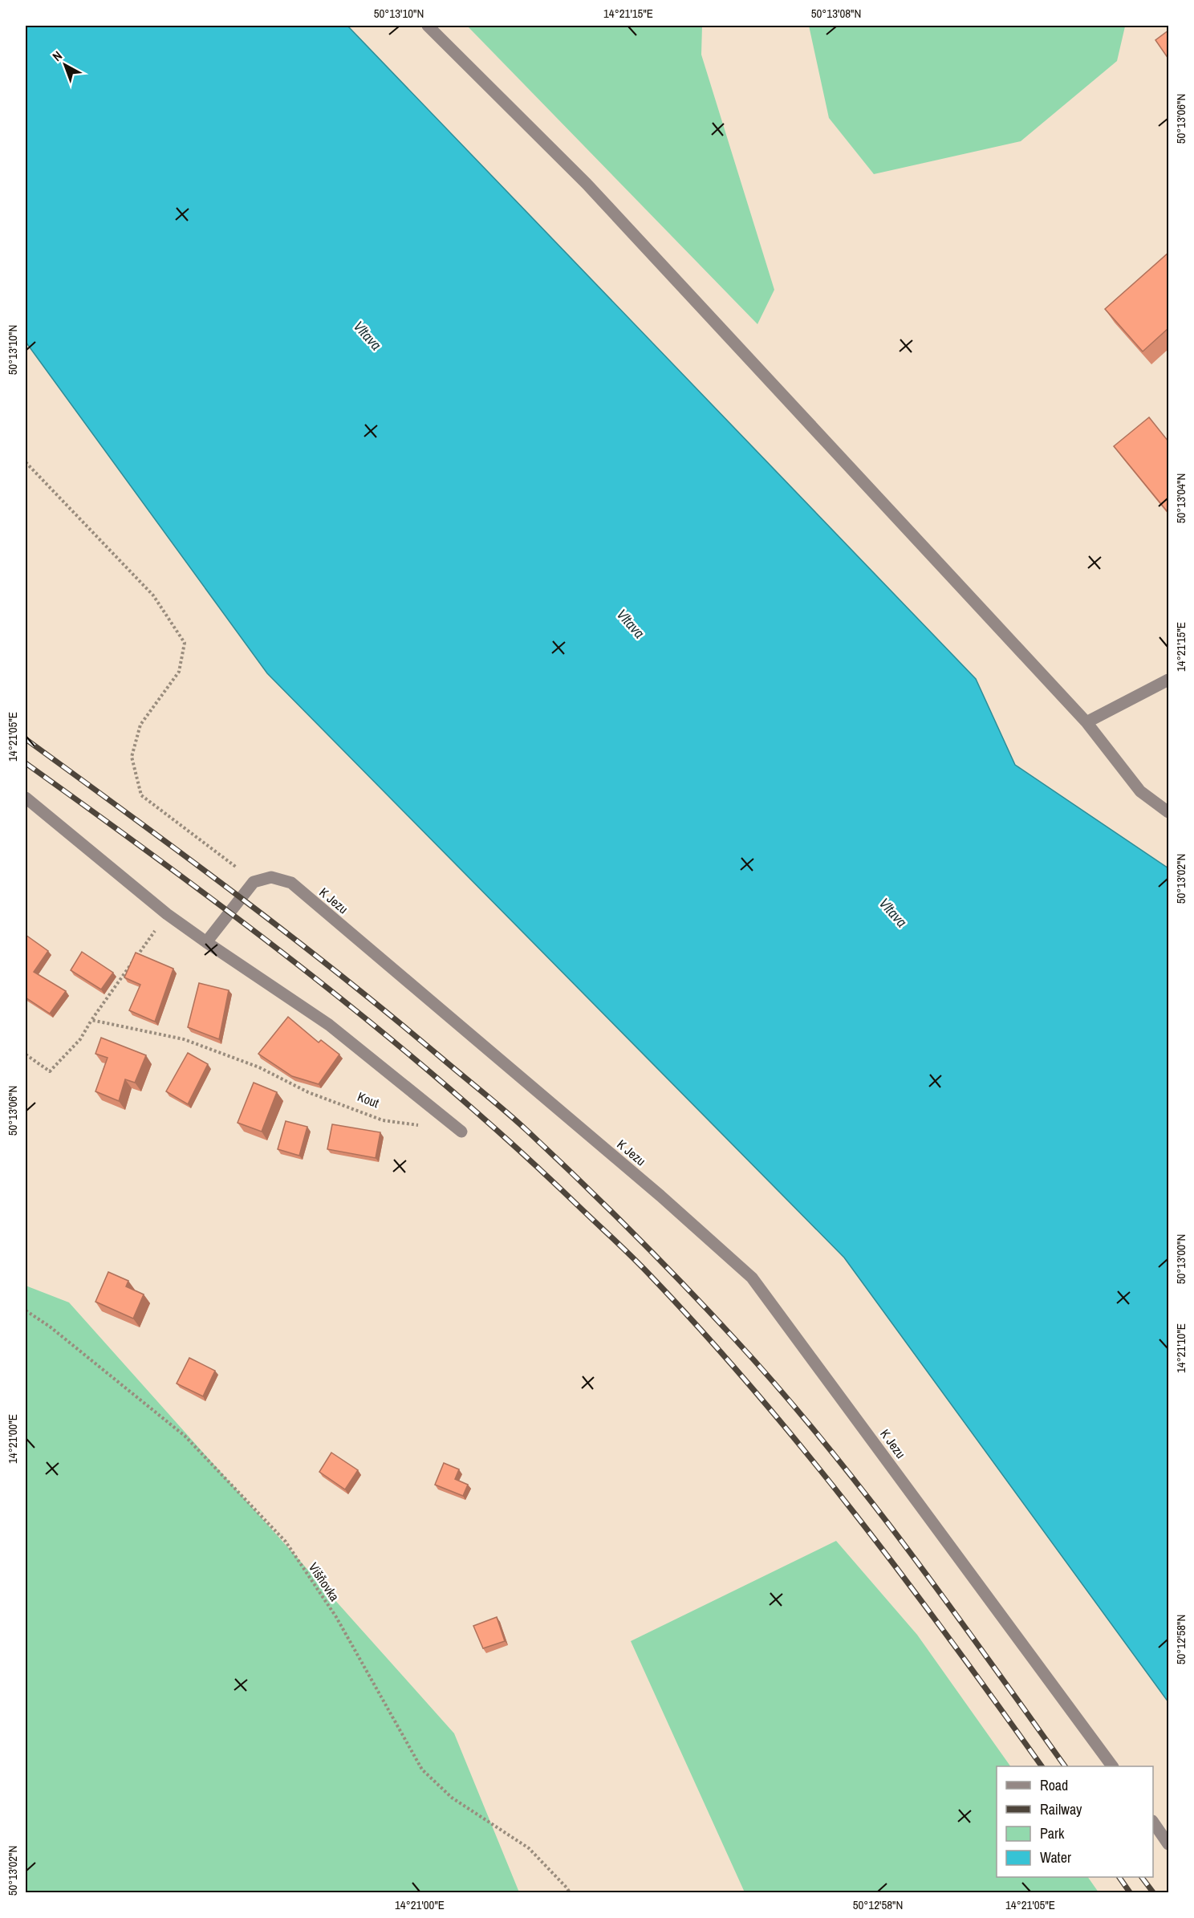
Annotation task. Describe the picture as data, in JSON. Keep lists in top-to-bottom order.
{
  "streets": {
    "street": ["K Jezu"],
    "path": ["Kout", "Višňovka"]
  },
  "water": ["Vltava"],
  "legend": [
    "Road",
    "Railway",
    "Park",
    "Water"
  ],
  "north": "top left",
  "coordinates": [
    "50°13'10\"N",
    "14°21'15\"E",
    "50°13'08\"N",
    "50°13'06\"N",
    "50°13'04\"N",
    "14°21'05\"E",
    "50°13'02\"N",
    "50°13'00\"N",
    "14°21'10\"E",
    "14°21'00\"E",
    "50°12'58\"N"
  ]
}
